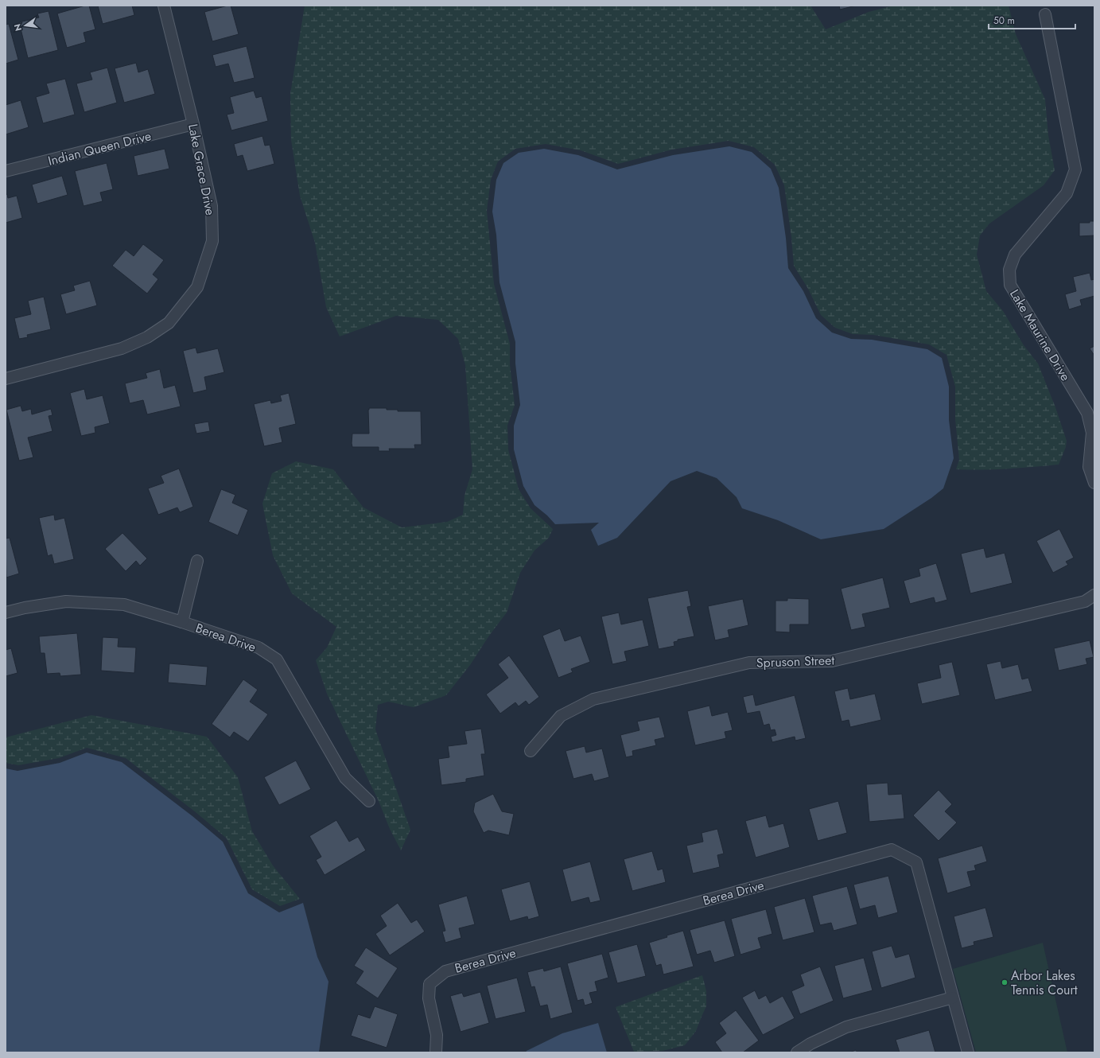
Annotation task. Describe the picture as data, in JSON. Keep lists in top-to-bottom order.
{
  "streets": {
    "street": [
      "Indian Queen Drive",
      "Lake Grace Drive",
      "Lake Maurine Drive",
      "Berea Drive",
      "Spruson Street"
    ]
  },
  "crossings": [
    ["Indian Queen Drive", "Lake Grace Drive"]
  ],
  "places": ["Arbor Lakes Tennis Court"],
  "scale_bar": "50 m",
  "north": "left"
}
